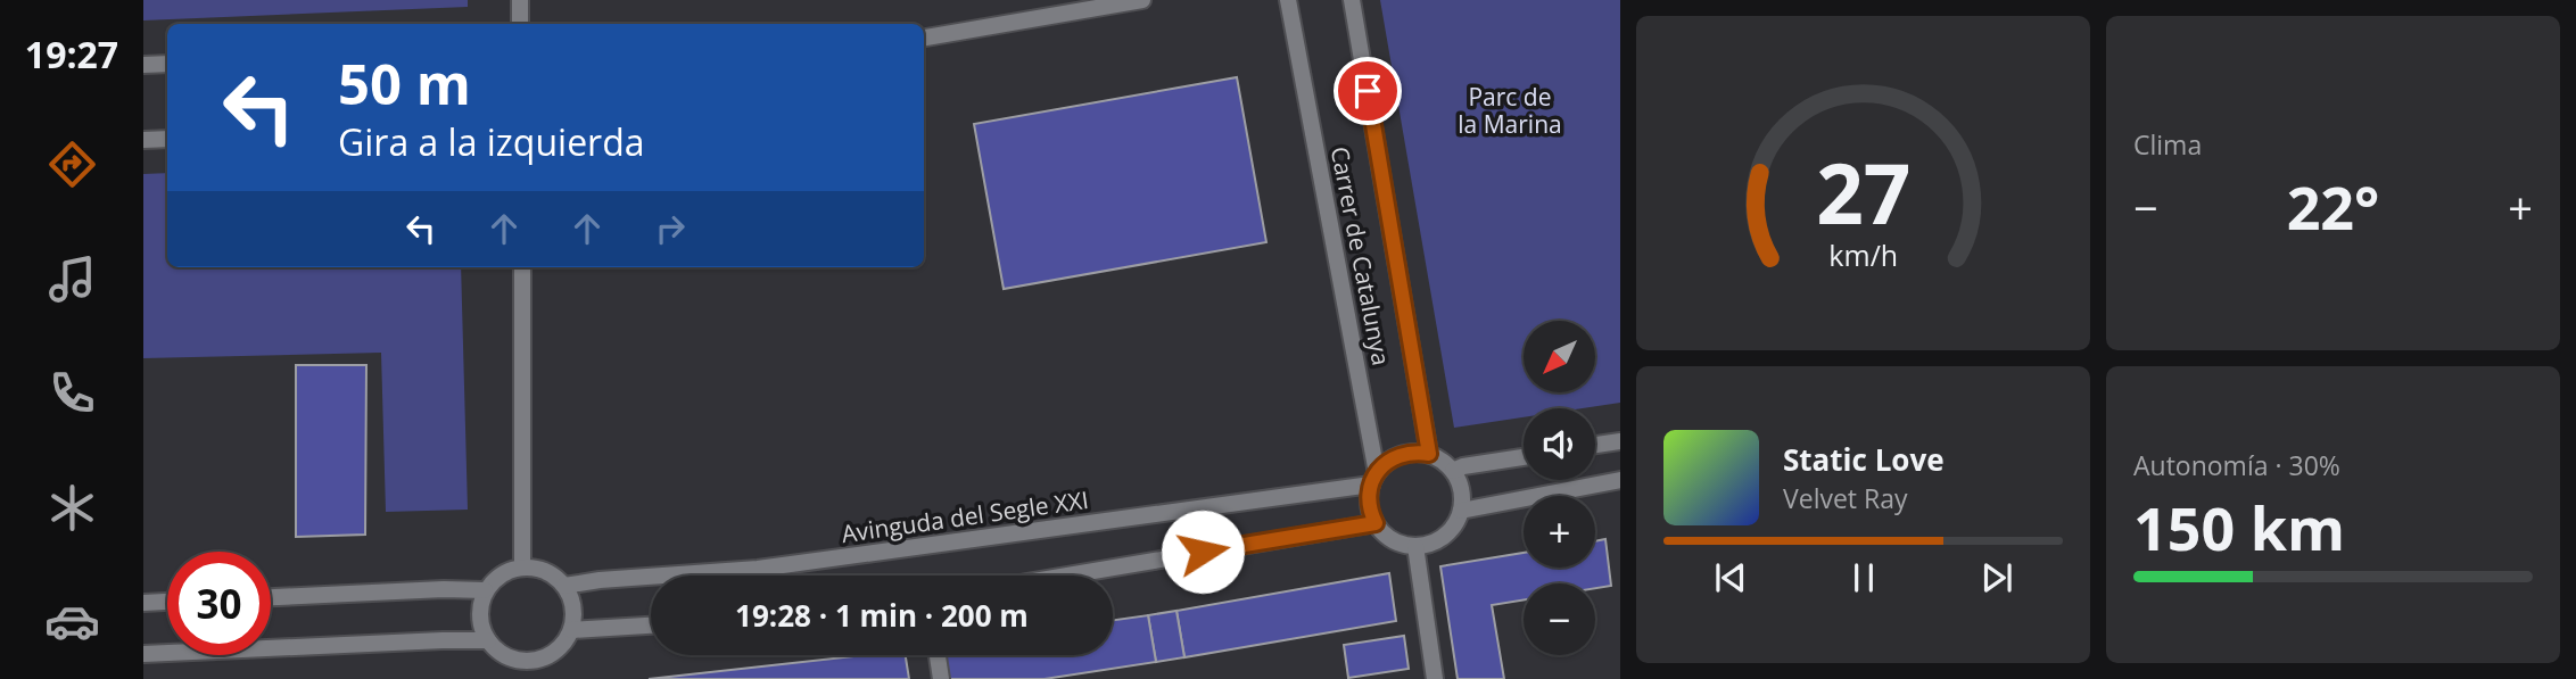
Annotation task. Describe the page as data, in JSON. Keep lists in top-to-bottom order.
{
  "streets": {
    "street": ["Carrer de Catalunya", "Avinguda del Segle XXI"]
  },
  "crossings": [
    ["Carrer de Catalunya", "Avinguda del Segle XXI"]
  ],
  "parks": ["Parc de la Marina"],
  "north": "bottom left",
  "page": {
    "tabs": "19:27",
    "tile": [
      "Clima",
      ["Autonomía · 30%", "150 km"]
    ],
    "turn": ["50 m", "Gira a la izquierda"],
    "heat": ["−", "22°", "+"],
    "map_buttons": ["+", "−"],
    "song": ["Static Love", "Velvet Ray"],
    "limit": "30",
    "trip": "19:28 · 1 min · 200 m",
    "gauge": ["27", "km/h"]
  }
}
